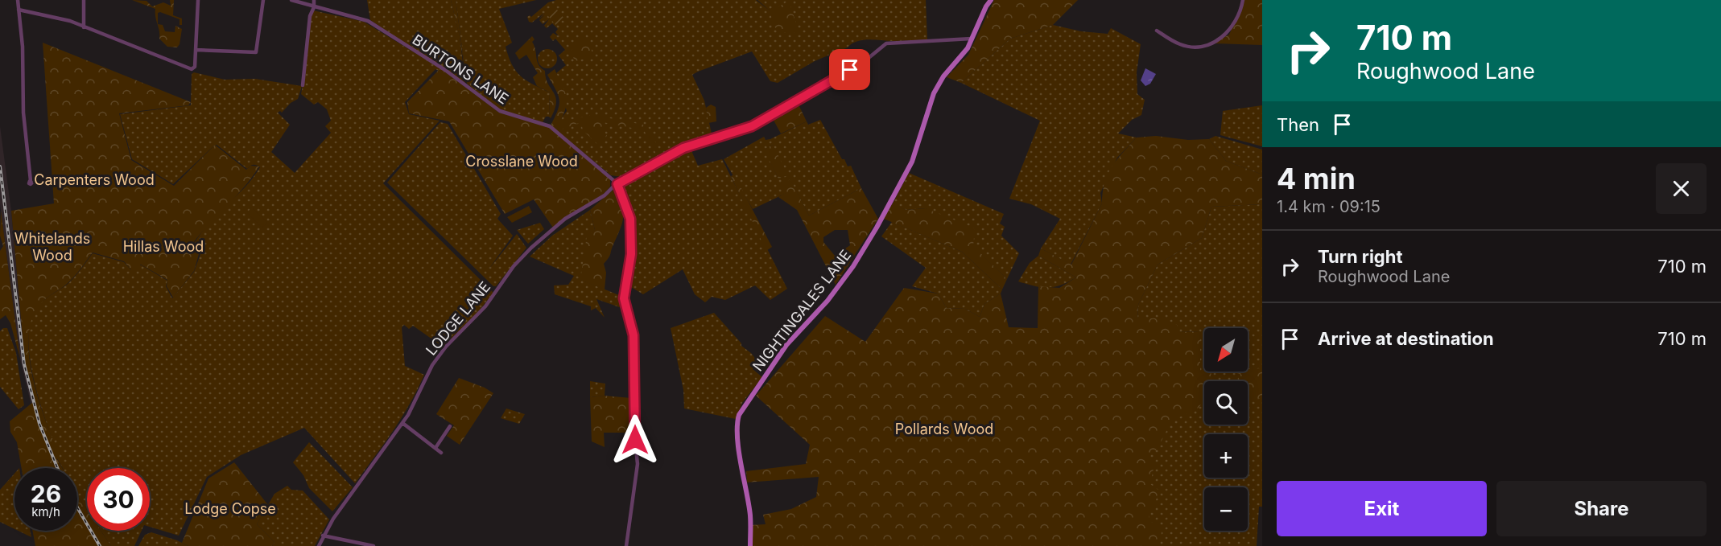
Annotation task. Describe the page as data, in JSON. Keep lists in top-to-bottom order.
{
  "streets": {
    "main road": ["NIGHTINGALES LANE"],
    "street": ["BURTONS LANE", "LODGE LANE"]
  },
  "crossings": [
    ["BURTONS LANE", "LODGE LANE"],
    ["NIGHTINGALES LANE", "LODGE LANE"]
  ],
  "parks": [
    "Crosslane Wood",
    "Carpenters Wood",
    "Whitelands Wood",
    "Hillas Wood",
    "Pollards Wood",
    "Lodge Copse"
  ],
  "north": "bottom left",
  "page": {
    "turn": ["710 m", "Roughwood Lane"],
    "then": "Then",
    "heading": ["4 min", "1.4 km · 09:15"],
    "list": [
      {
        "name": "Turn right",
        "note": "Roughwood Lane",
        "value": "710 m"
      },
      {
        "name": "Arrive at destination",
        "value": "710 m"
      }
    ],
    "map_buttons": ["+", "−"],
    "speed": "26 km/h",
    "limit": "30",
    "buttons": ["Exit", "Share"]
  }
}
